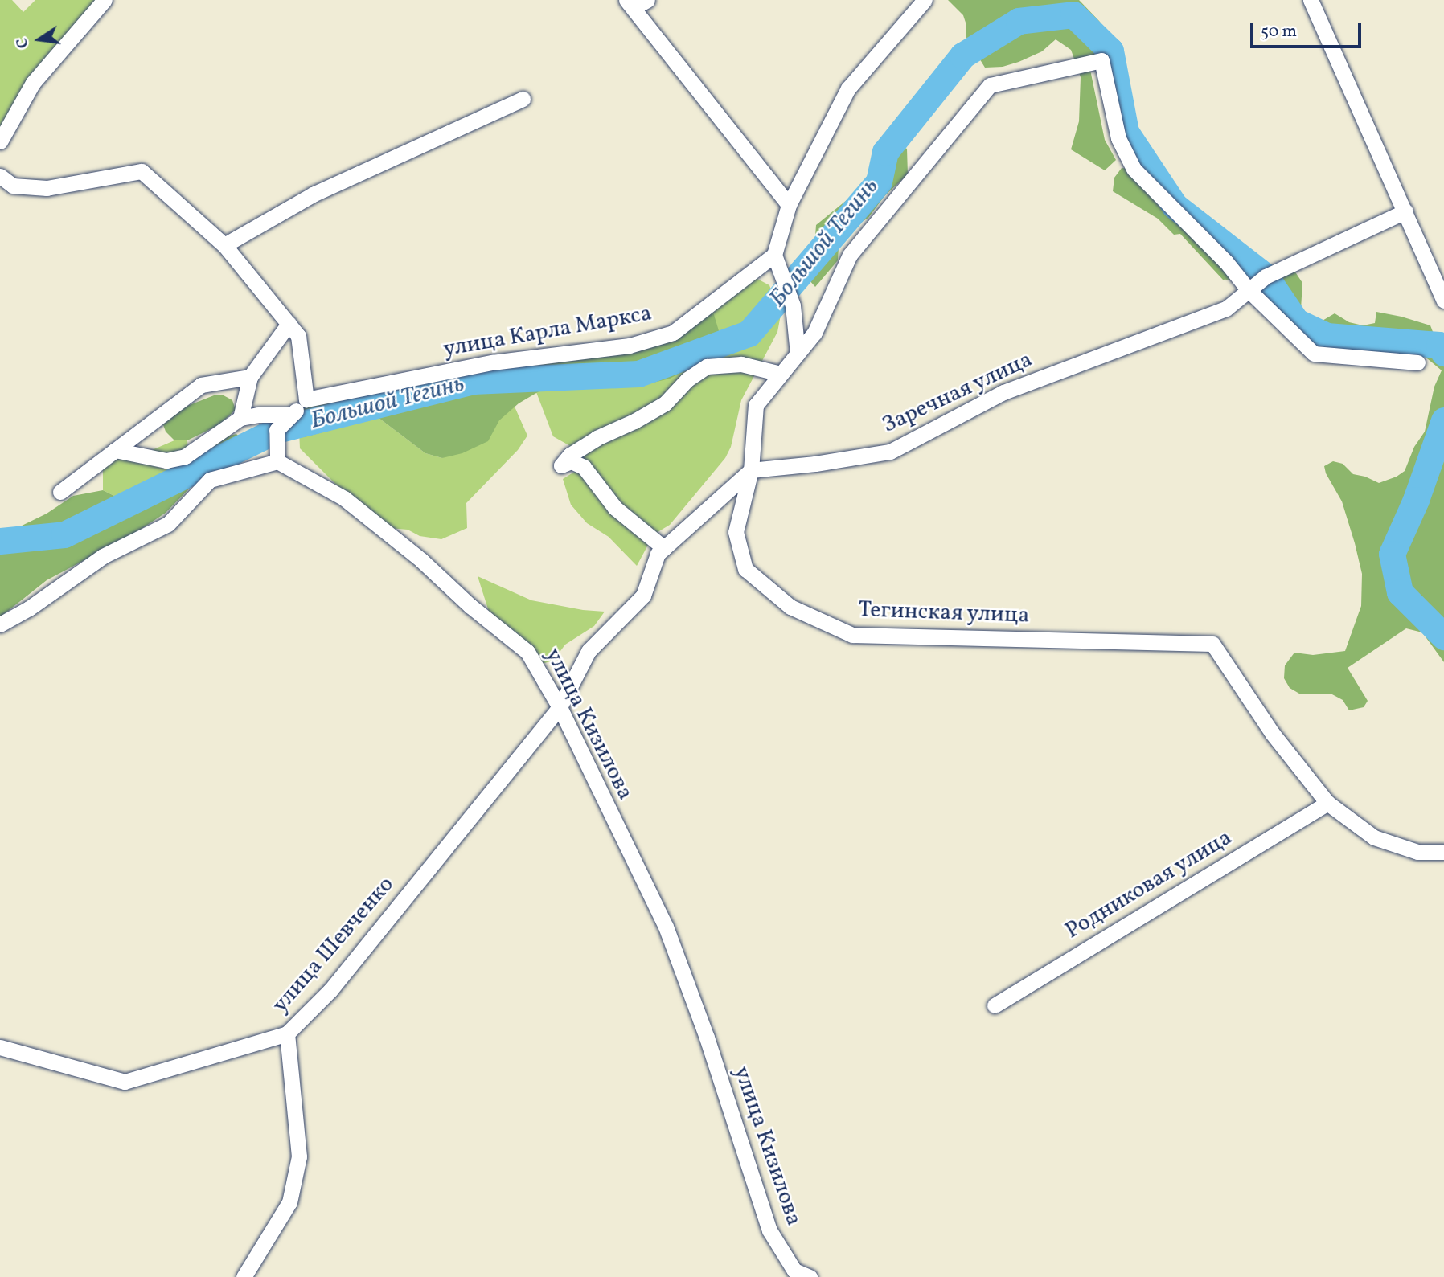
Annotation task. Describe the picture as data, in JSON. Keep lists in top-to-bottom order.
{
  "streets": {
    "street": [
      "улица Карла Маркса",
      "Заречная улица",
      "Тегинская улица",
      "улица Кизилова",
      "Родниковая улица",
      "улица Шевченко"
    ]
  },
  "crossings": [
    ["Заречная улица", "Тегинская улица"],
    ["Тегинская улица", "Родниковая улица"],
    ["улица Кизилова", "улица Шевченко"]
  ],
  "water": ["Большой Тегинь"],
  "scale_bar": "50 m",
  "north": "left"
}
